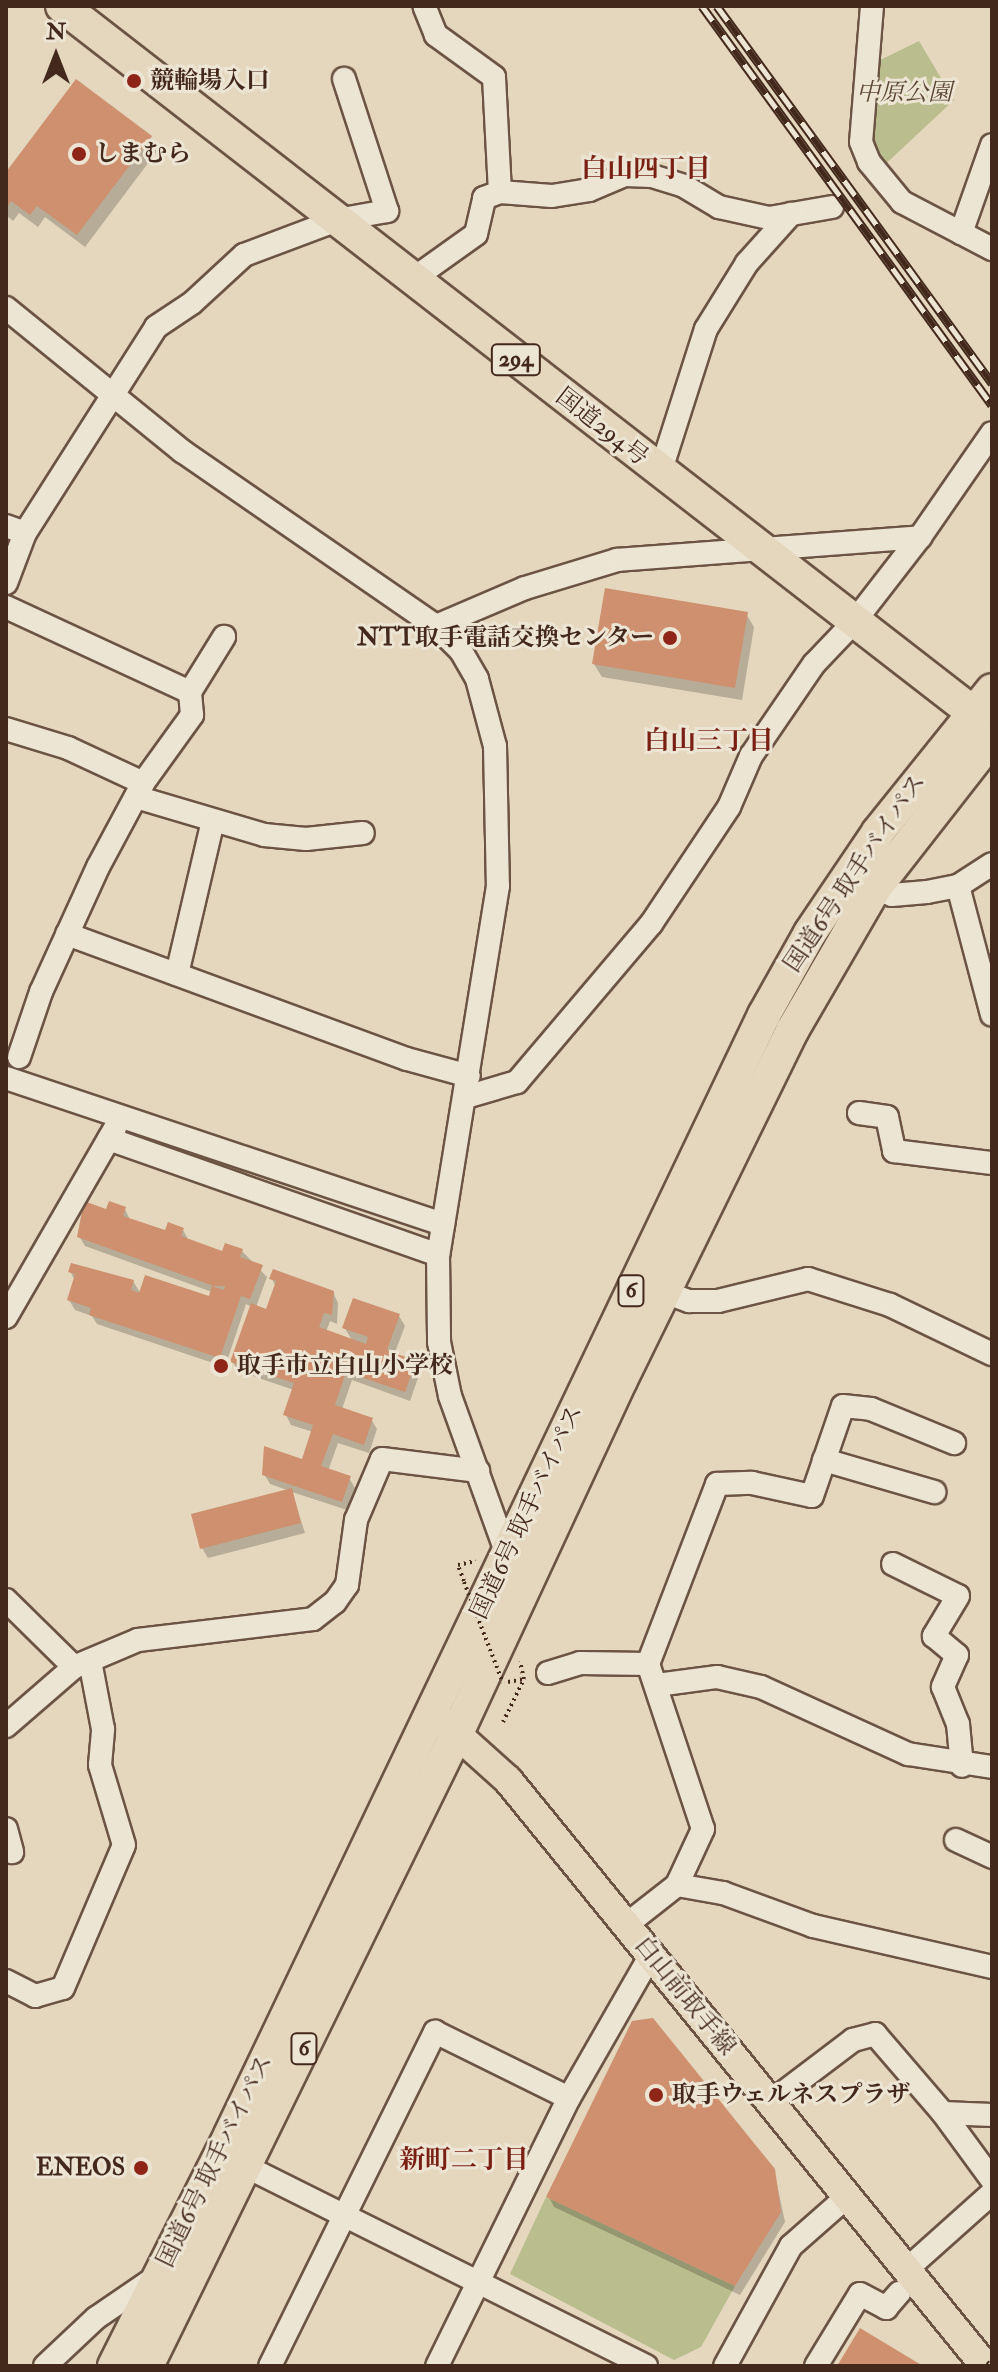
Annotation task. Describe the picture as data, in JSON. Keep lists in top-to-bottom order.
{
  "streets": {
    "highway": [
      "294",
      "国道294号",
      "国道6号 取手バイパス",
      "6"
    ],
    "main road": ["白山前取手線"]
  },
  "crossings": [
    ["国道294号", "国道6号 取手バイパス"],
    ["国道6号 取手バイパス", "白山前取手線"]
  ],
  "districts": ["白山四丁目", "白山三丁目", "新町二丁目"],
  "parks": ["中原公園"],
  "places": [
    "競輪場入口",
    "しまむら",
    "NTT取手電話交換センター",
    "取手市立白山小学校",
    "取手ウェルネスプラザ",
    "ENEOS"
  ],
  "north": "top"
}
